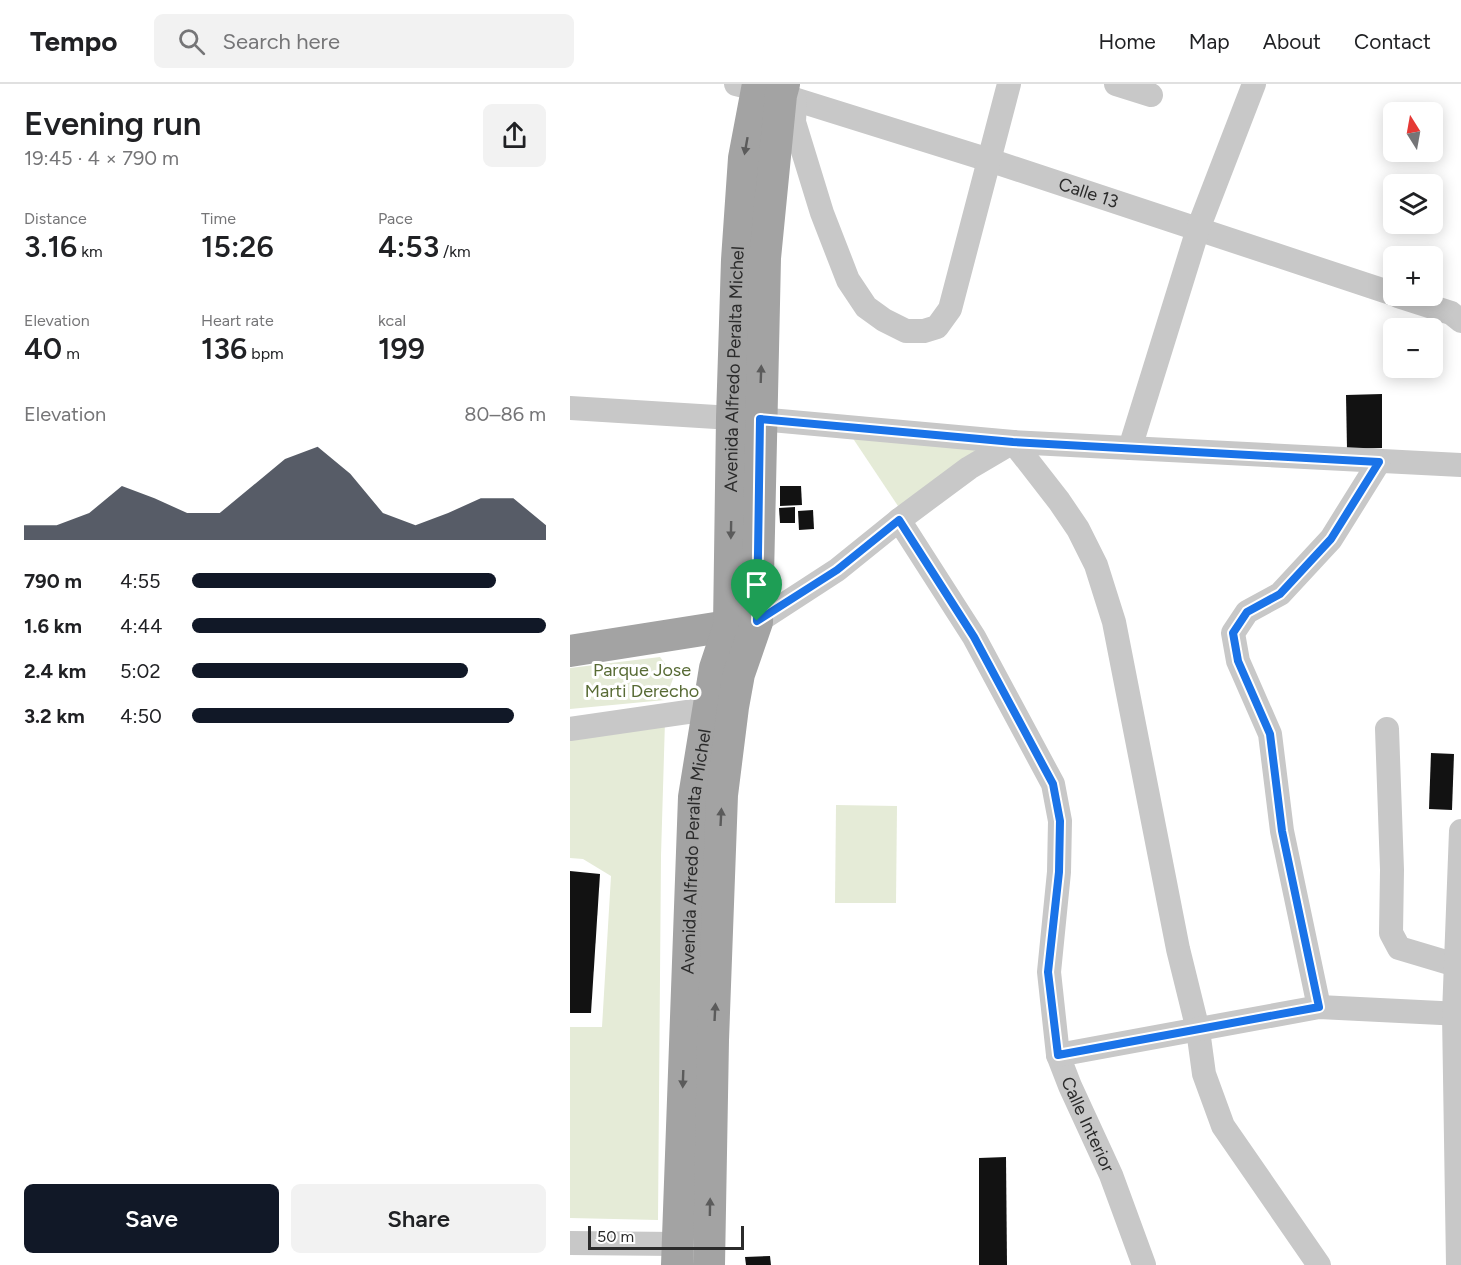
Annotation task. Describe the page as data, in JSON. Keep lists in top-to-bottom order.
{
  "streets": {
    "main road": ["Avenida Alfredo Peralta Michel"],
    "street": ["Calle 13", "Calle Interior"]
  },
  "crossings": [
    ["Calle 13", "Avenida Alfredo Peralta Michel"]
  ],
  "parks": ["Parque Jose Marti Derecho"],
  "scale_bar": "50 m",
  "north": "top",
  "page": {
    "header": "Tempo",
    "search": "Search here",
    "nav": [
      "Home",
      "Map",
      "About",
      "Contact"
    ],
    "heading": ["Evening run", "19:45 · 4 × 790 m"],
    "map_buttons": ["+", "−"],
    "stats": [
      ["Distance", "3.16 km"],
      ["Time", "15:26"],
      ["Pace", "4:53 /km"],
      ["Elevation", "40 m"],
      ["Heart rate", "136 bpm"],
      ["kcal", "199"]
    ],
    "chart": ["Elevation", "80–86 m"],
    "list": [
      {
        "name": "790 m",
        "note": "4:55"
      },
      {
        "name": "1.6 km",
        "note": "4:44"
      },
      {
        "name": "2.4 km",
        "note": "5:02"
      },
      {
        "name": "3.2 km",
        "note": "4:50"
      }
    ],
    "buttons": ["Save", "Share"],
    "scale": "50 m"
  }
}
